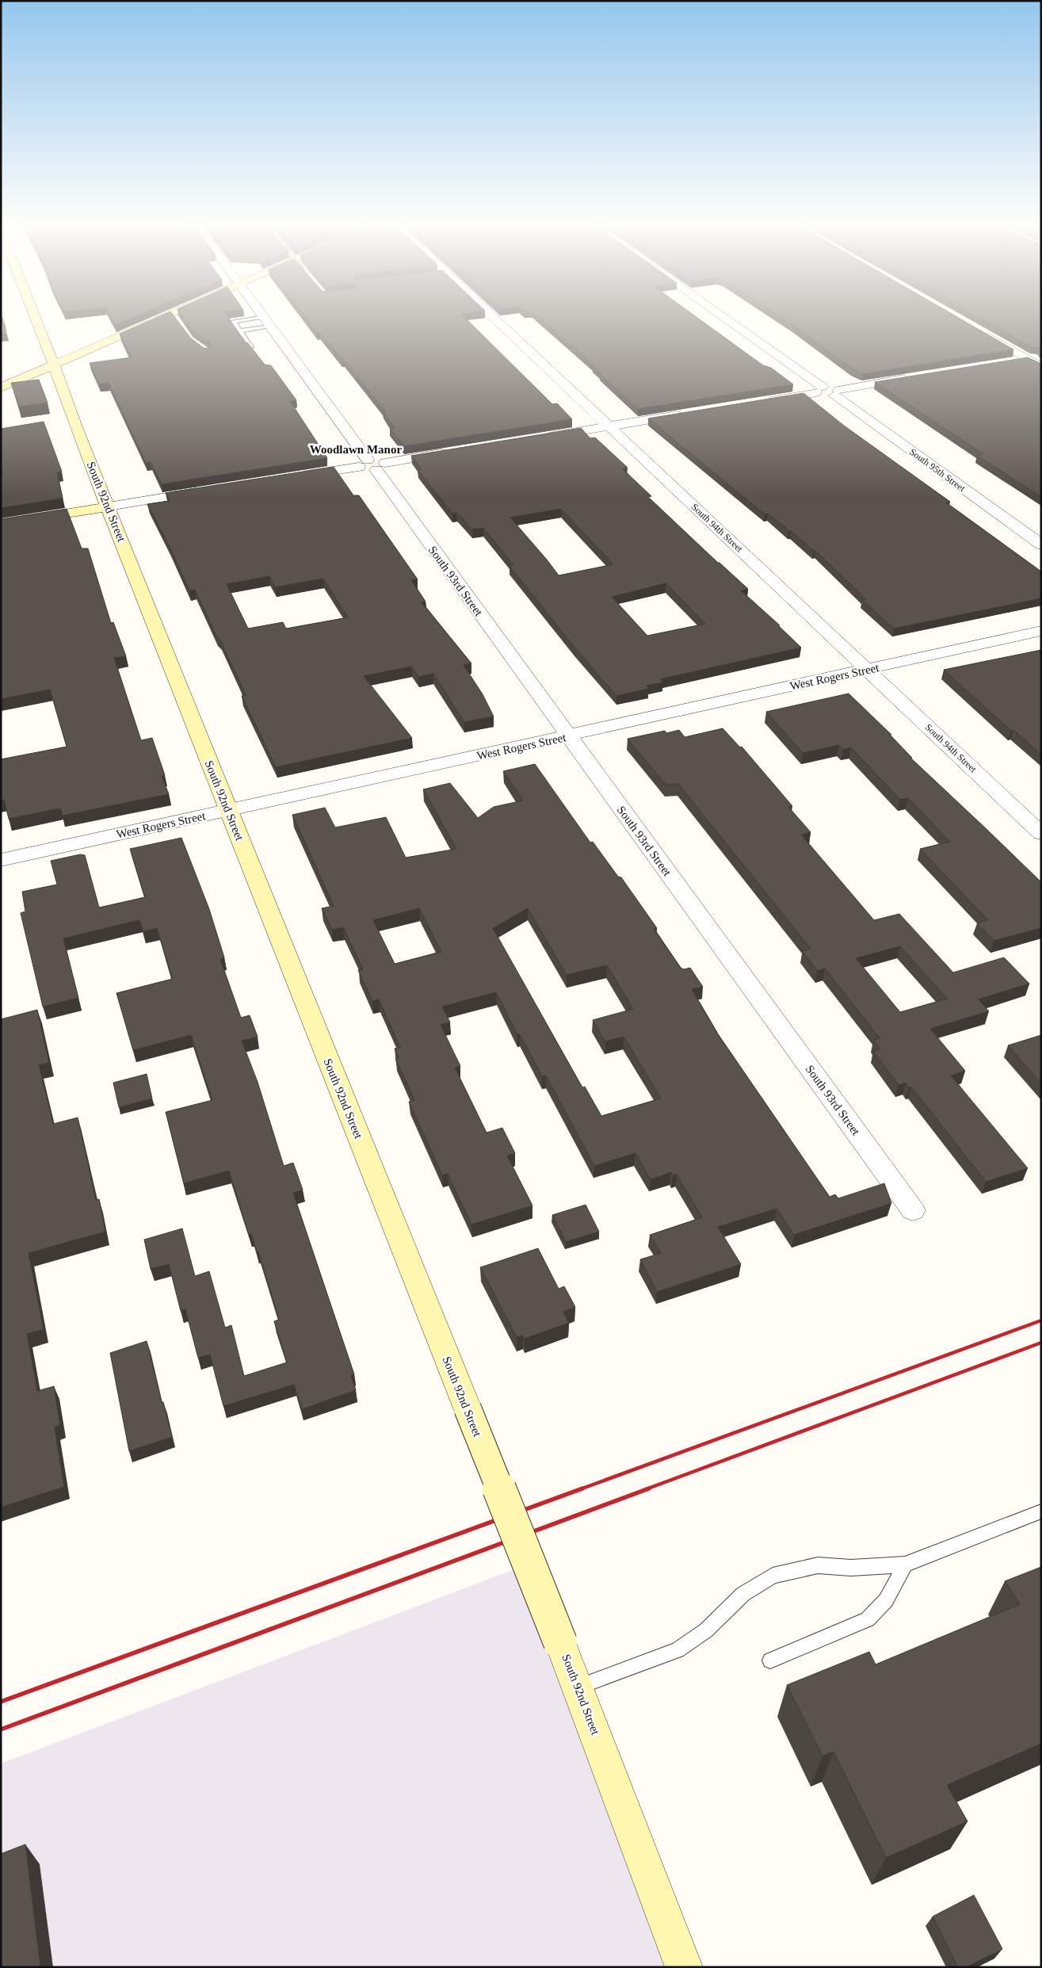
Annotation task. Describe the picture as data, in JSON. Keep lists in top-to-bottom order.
{
  "streets": {
    "street": [
      "South 95th Street",
      "South 92nd Street",
      "South 94th Street",
      "South 93rd Street",
      "West Rogers Street"
    ]
  },
  "crossings": [
    ["South 92nd Street", "West Rogers Street"],
    ["South 94th Street", "West Rogers Street"],
    ["South 93rd Street", "West Rogers Street"]
  ],
  "districts": ["Woodlawn Manor"]
}
